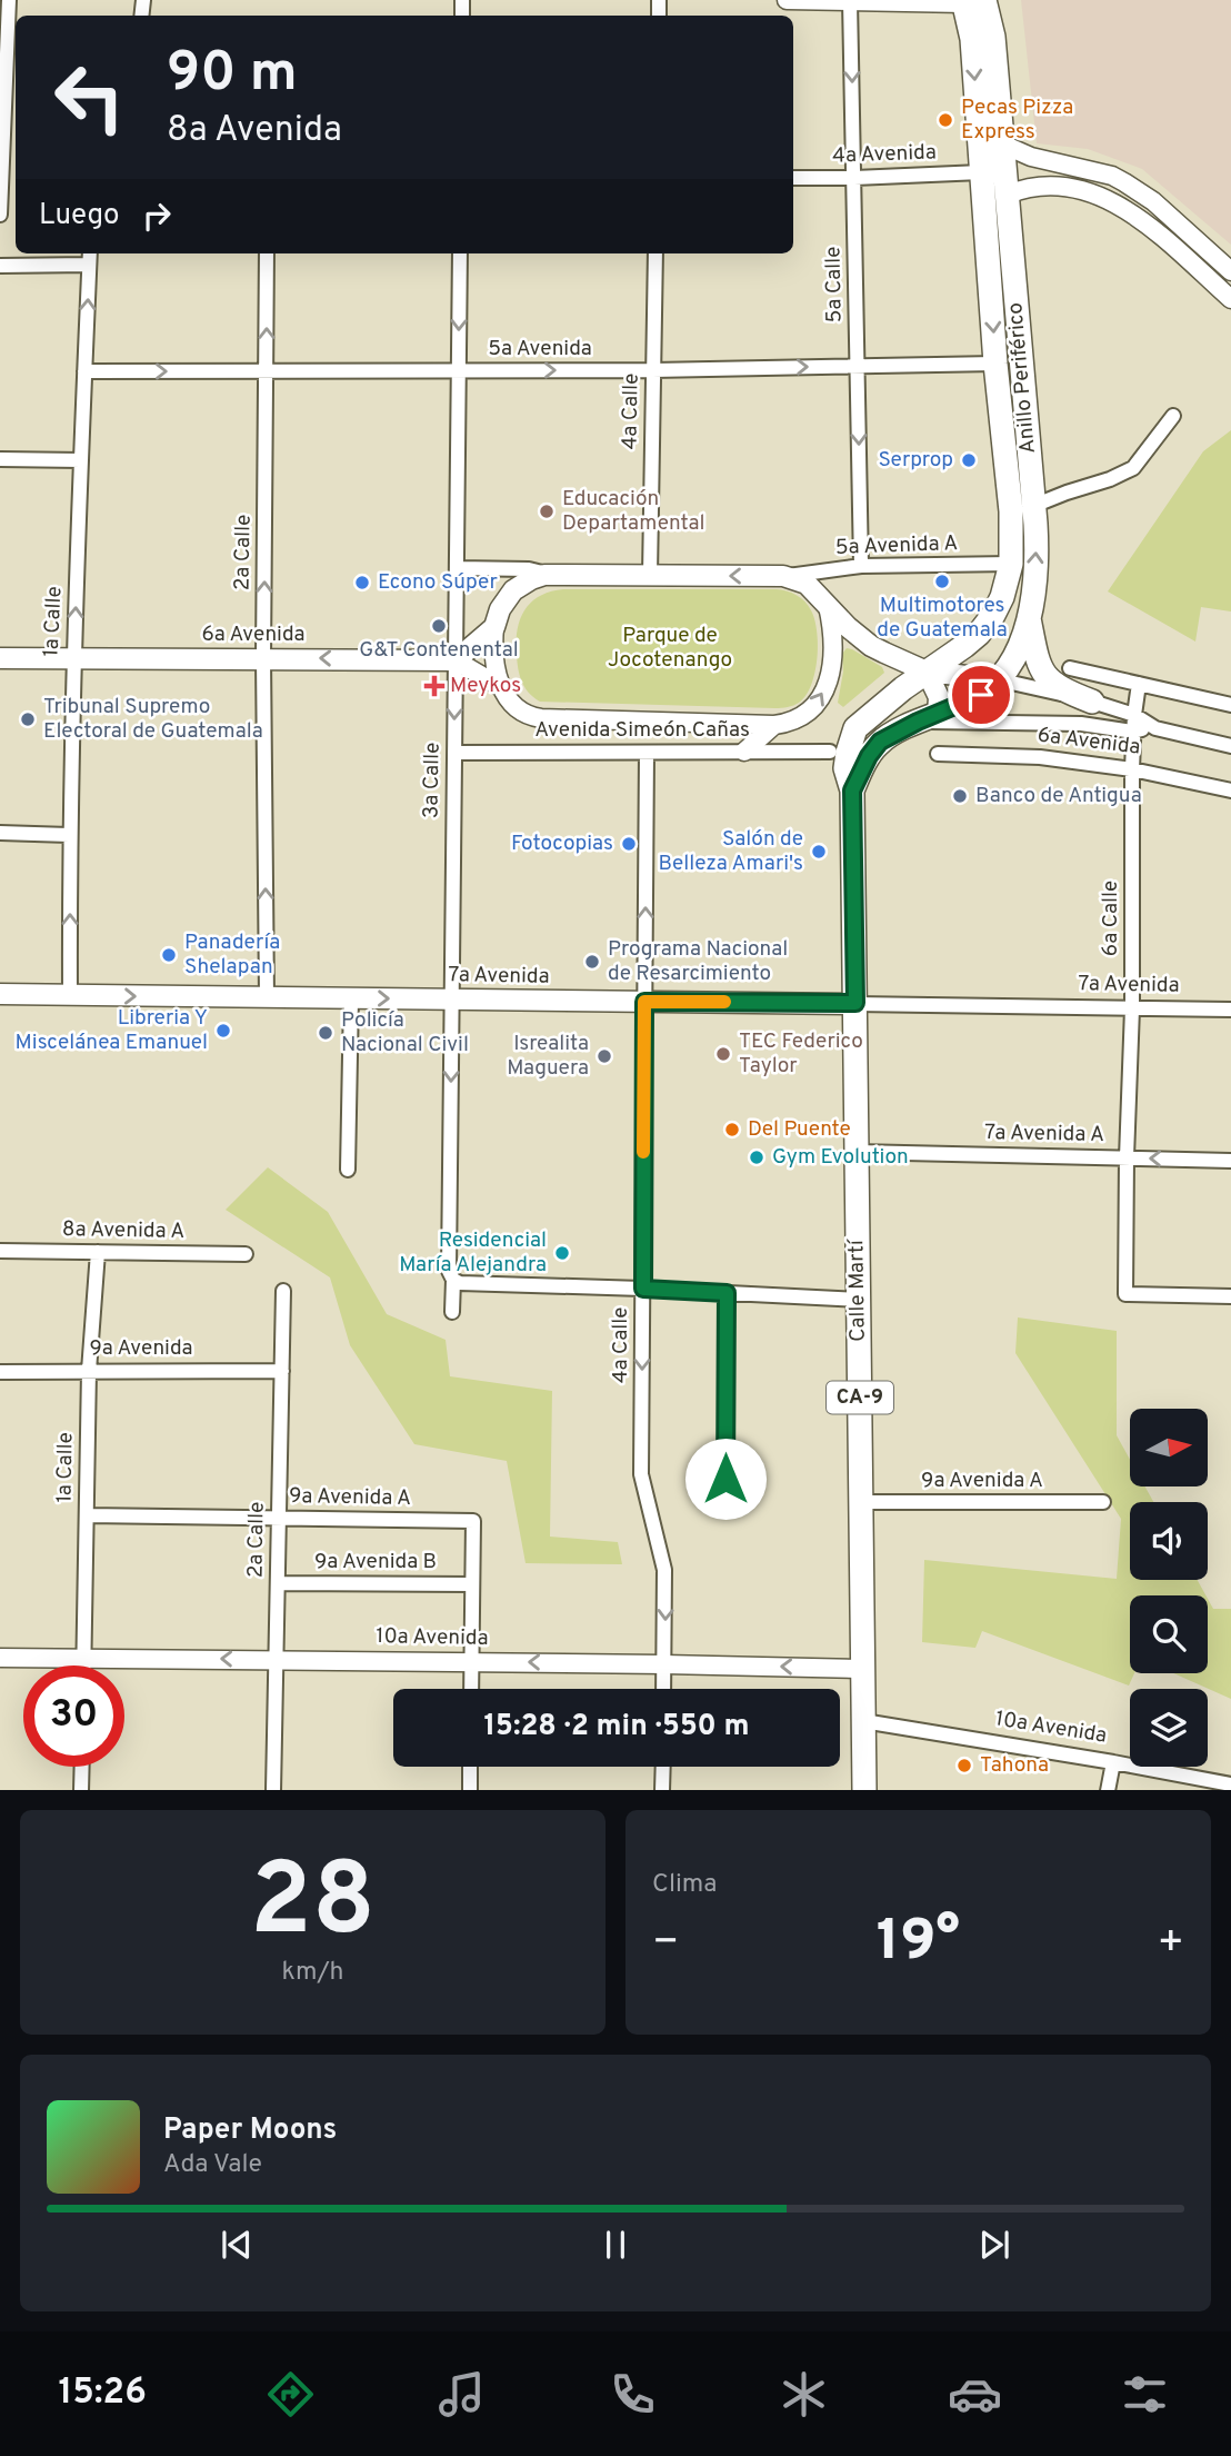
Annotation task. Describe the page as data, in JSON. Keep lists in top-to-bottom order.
{
  "streets": {
    "highway": ["Anillo Periférico", "Calle Martí", "CA-9"],
    "main road": ["6a Avenida", "7a Avenida"],
    "street": [
      "4a Avenida",
      "5a Calle",
      "5a Avenida",
      "4a Calle",
      "5a Avenida A",
      "2a Calle",
      "1a Calle",
      "Avenida Simeón Cañas",
      "3a Calle",
      "6a Calle",
      "7a Avenida A",
      "8a Avenida A",
      "9a Avenida",
      "9a Avenida A",
      "9a Avenida B",
      "10a Avenida"
    ]
  },
  "crossings": [
    ["4a Avenida", "5a Calle"],
    ["4a Avenida", "Anillo Periférico"],
    ["5a Calle", "5a Avenida"],
    ["5a Calle", "5a Avenida A"],
    ["5a Avenida", "Anillo Periférico"],
    ["5a Avenida", "4a Calle"],
    ["5a Avenida", "2a Calle"],
    ["5a Avenida", "1a Calle"],
    ["5a Avenida", "3a Calle"],
    ["Anillo Periférico", "5a Avenida A"],
    ["Anillo Periférico", "Calle Martí"],
    ["4a Calle", "Avenida Simeón Cañas"],
    ["4a Calle", "7a Avenida"],
    ["4a Calle", "10a Avenida"],
    ["2a Calle", "6a Avenida"],
    ["2a Calle", "7a Avenida"],
    ["2a Calle", "9a Avenida"],
    ["2a Calle", "9a Avenida A"],
    ["2a Calle", "9a Avenida B"],
    ["2a Calle", "10a Avenida"],
    ["1a Calle", "6a Avenida"],
    ["1a Calle", "7a Avenida"],
    ["1a Calle", "8a Avenida A"],
    ["1a Calle", "9a Avenida"],
    ["1a Calle", "9a Avenida A"],
    ["1a Calle", "10a Avenida"],
    ["6a Avenida", "3a Calle"],
    ["6a Avenida", "6a Calle"],
    ["Avenida Simeón Cañas", "3a Calle"],
    ["3a Calle", "7a Avenida"],
    ["6a Calle", "7a Avenida"],
    ["6a Calle", "7a Avenida A"],
    ["7a Avenida", "Calle Martí"],
    ["7a Avenida A", "Calle Martí"],
    ["Calle Martí", "9a Avenida A"],
    ["Calle Martí", "10a Avenida"],
    ["9a Avenida A", "9a Avenida B"]
  ],
  "one_way": [
    "5a Calle",
    "5a Avenida",
    "2a Calle",
    "1a Calle",
    "10a Avenida"
  ],
  "parks": ["Parque de Jocotenango"],
  "places": {
    "other": [
      "Pecas Pizza Express",
      "Serprop",
      "Educación Departamental",
      "Multimotores de Guatemala",
      "Econo Súper",
      "G&T Contenental",
      "Tribunal Supremo Electoral de Guatemala",
      "Banco de Antigua",
      "Fotocopias",
      "Salón de Belleza Amari's",
      "Panadería Shelapan",
      "Programa Nacional de Resarcimiento",
      "Libreria Y Miscelánea Emanuel",
      "Policía Nacional Civil",
      "TEC Federico Taylor",
      "Isrealita Maguera",
      "Del Puente",
      "Gym Evolution",
      "Residencial María Alejandra",
      "Tahona"
    ],
    "health": ["Meykos"]
  },
  "north": "right",
  "page": {
    "turn": ["90 m", "8a Avenida"],
    "then": "Luego",
    "limit": "30",
    "trip": "15:28 · 2 min · 550 m",
    "tile": [
      ["28", "km/h"],
      "Clima"
    ],
    "heat": ["−", "19°", "+"],
    "song": ["Paper Moons", "Ada Vale"],
    "tabs": "15:26"
  }
}
